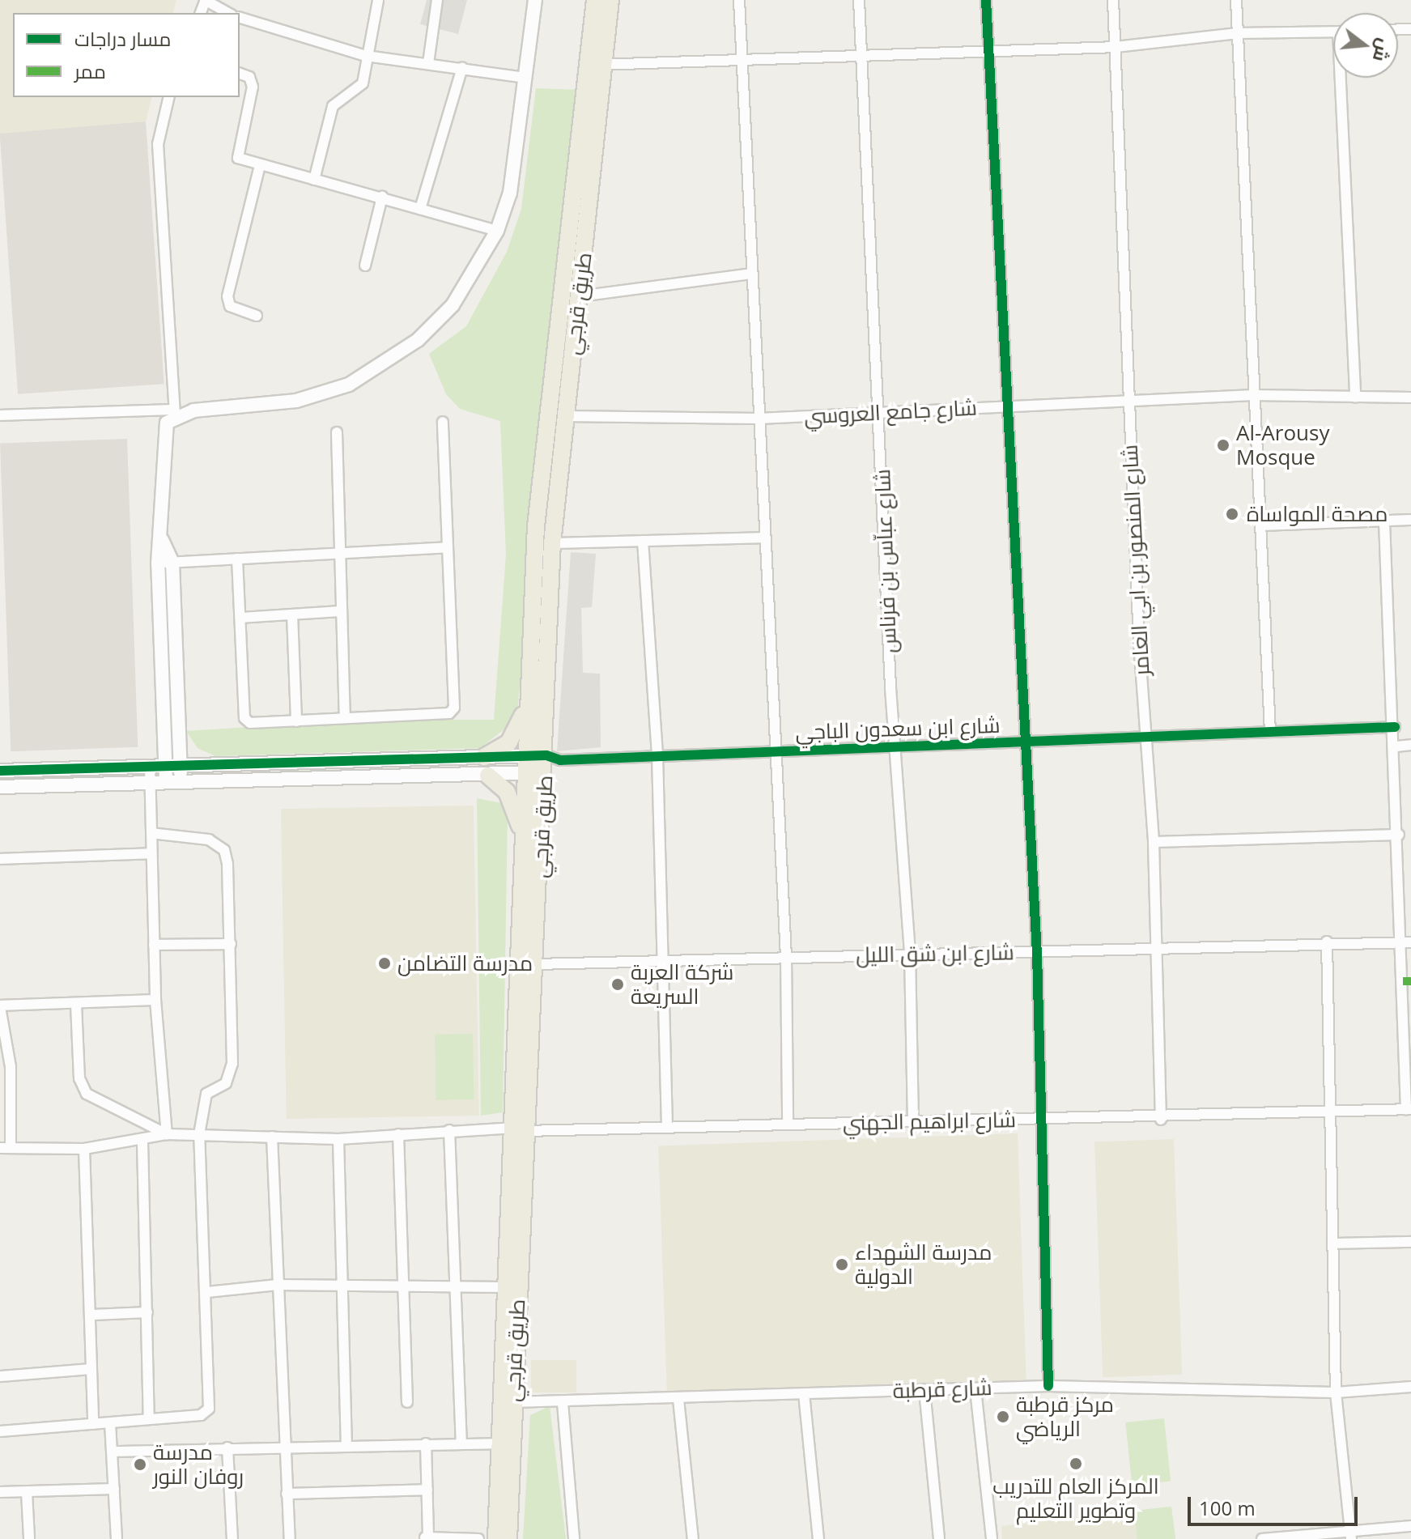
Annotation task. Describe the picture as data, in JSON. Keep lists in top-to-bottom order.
{
  "streets": {
    "highway": ["طريق قرجي"],
    "street": [
      "شارع جامع العروسي",
      "شارع المنصور بن ابي العامر",
      "شارع عباّس بن فرناس",
      "شارع ابن سعدون الباجي",
      "شارع ابن شق الليل",
      "شارع ابراهيم الجهني",
      "شارع قرطبة"
    ]
  },
  "crossings": [
    ["طريق قرجي", "شارع جامع العروسي"],
    ["طريق قرجي", "شارع ابن سعدون الباجي"],
    ["طريق قرجي", "شارع ابن شق الليل"],
    ["طريق قرجي", "شارع ابراهيم الجهني"],
    ["طريق قرجي", "شارع قرطبة"],
    ["شارع جامع العروسي", "شارع المنصور بن ابي العامر"],
    ["شارع جامع العروسي", "شارع عباّس بن فرناس"],
    ["شارع المنصور بن ابي العامر", "شارع ابن سعدون الباجي"],
    ["شارع المنصور بن ابي العامر", "شارع ابن شق الليل"],
    ["شارع المنصور بن ابي العامر", "شارع ابراهيم الجهني"],
    ["شارع عباّس بن فرناس", "شارع ابن سعدون الباجي"],
    ["شارع عباّس بن فرناس", "شارع ابن شق الليل"],
    ["شارع عباّس بن فرناس", "شارع ابراهيم الجهني"]
  ],
  "places": [
    "Al-Arousy Mosque",
    "مصحة المواساة",
    "مدرسة التضامن",
    "شركة العربة السريعة",
    "مدرسة الشهداء الدولية",
    "مركز قرطبة الرياضي",
    "المركز العام للتدريب وتطوير التعليم",
    "مدرسة روفان النور"
  ],
  "legend": ["مسار دراجات", "ممر"],
  "scale_bar": "100 m",
  "north": "right"
}
